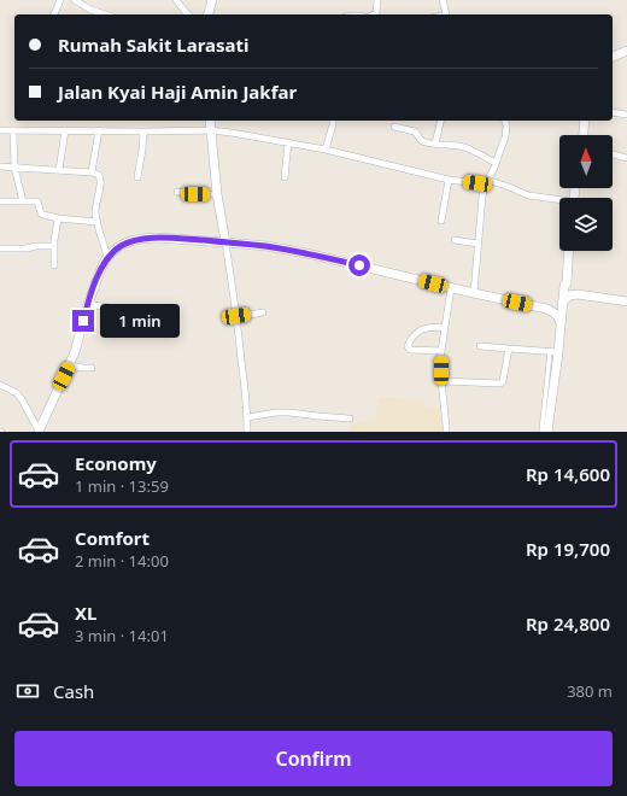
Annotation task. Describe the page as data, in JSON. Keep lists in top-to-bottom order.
{
  "north": "top",
  "page": {
    "banner": ["Rumah Sakit Larasati", "Jalan Kyai Haji Amin Jakfar"],
    "bubble": "1 min",
    "list": [
      {
        "name": "Economy",
        "note": "1 min · 13:59",
        "value": "Rp 14,600"
      },
      {
        "name": "Comfort",
        "note": "2 min · 14:00",
        "value": "Rp 19,700"
      },
      {
        "name": "XL",
        "note": "3 min · 14:01",
        "value": "Rp 24,800"
      }
    ],
    "pay": ["Cash", "380 m"],
    "buttons": "Confirm"
  }
}
